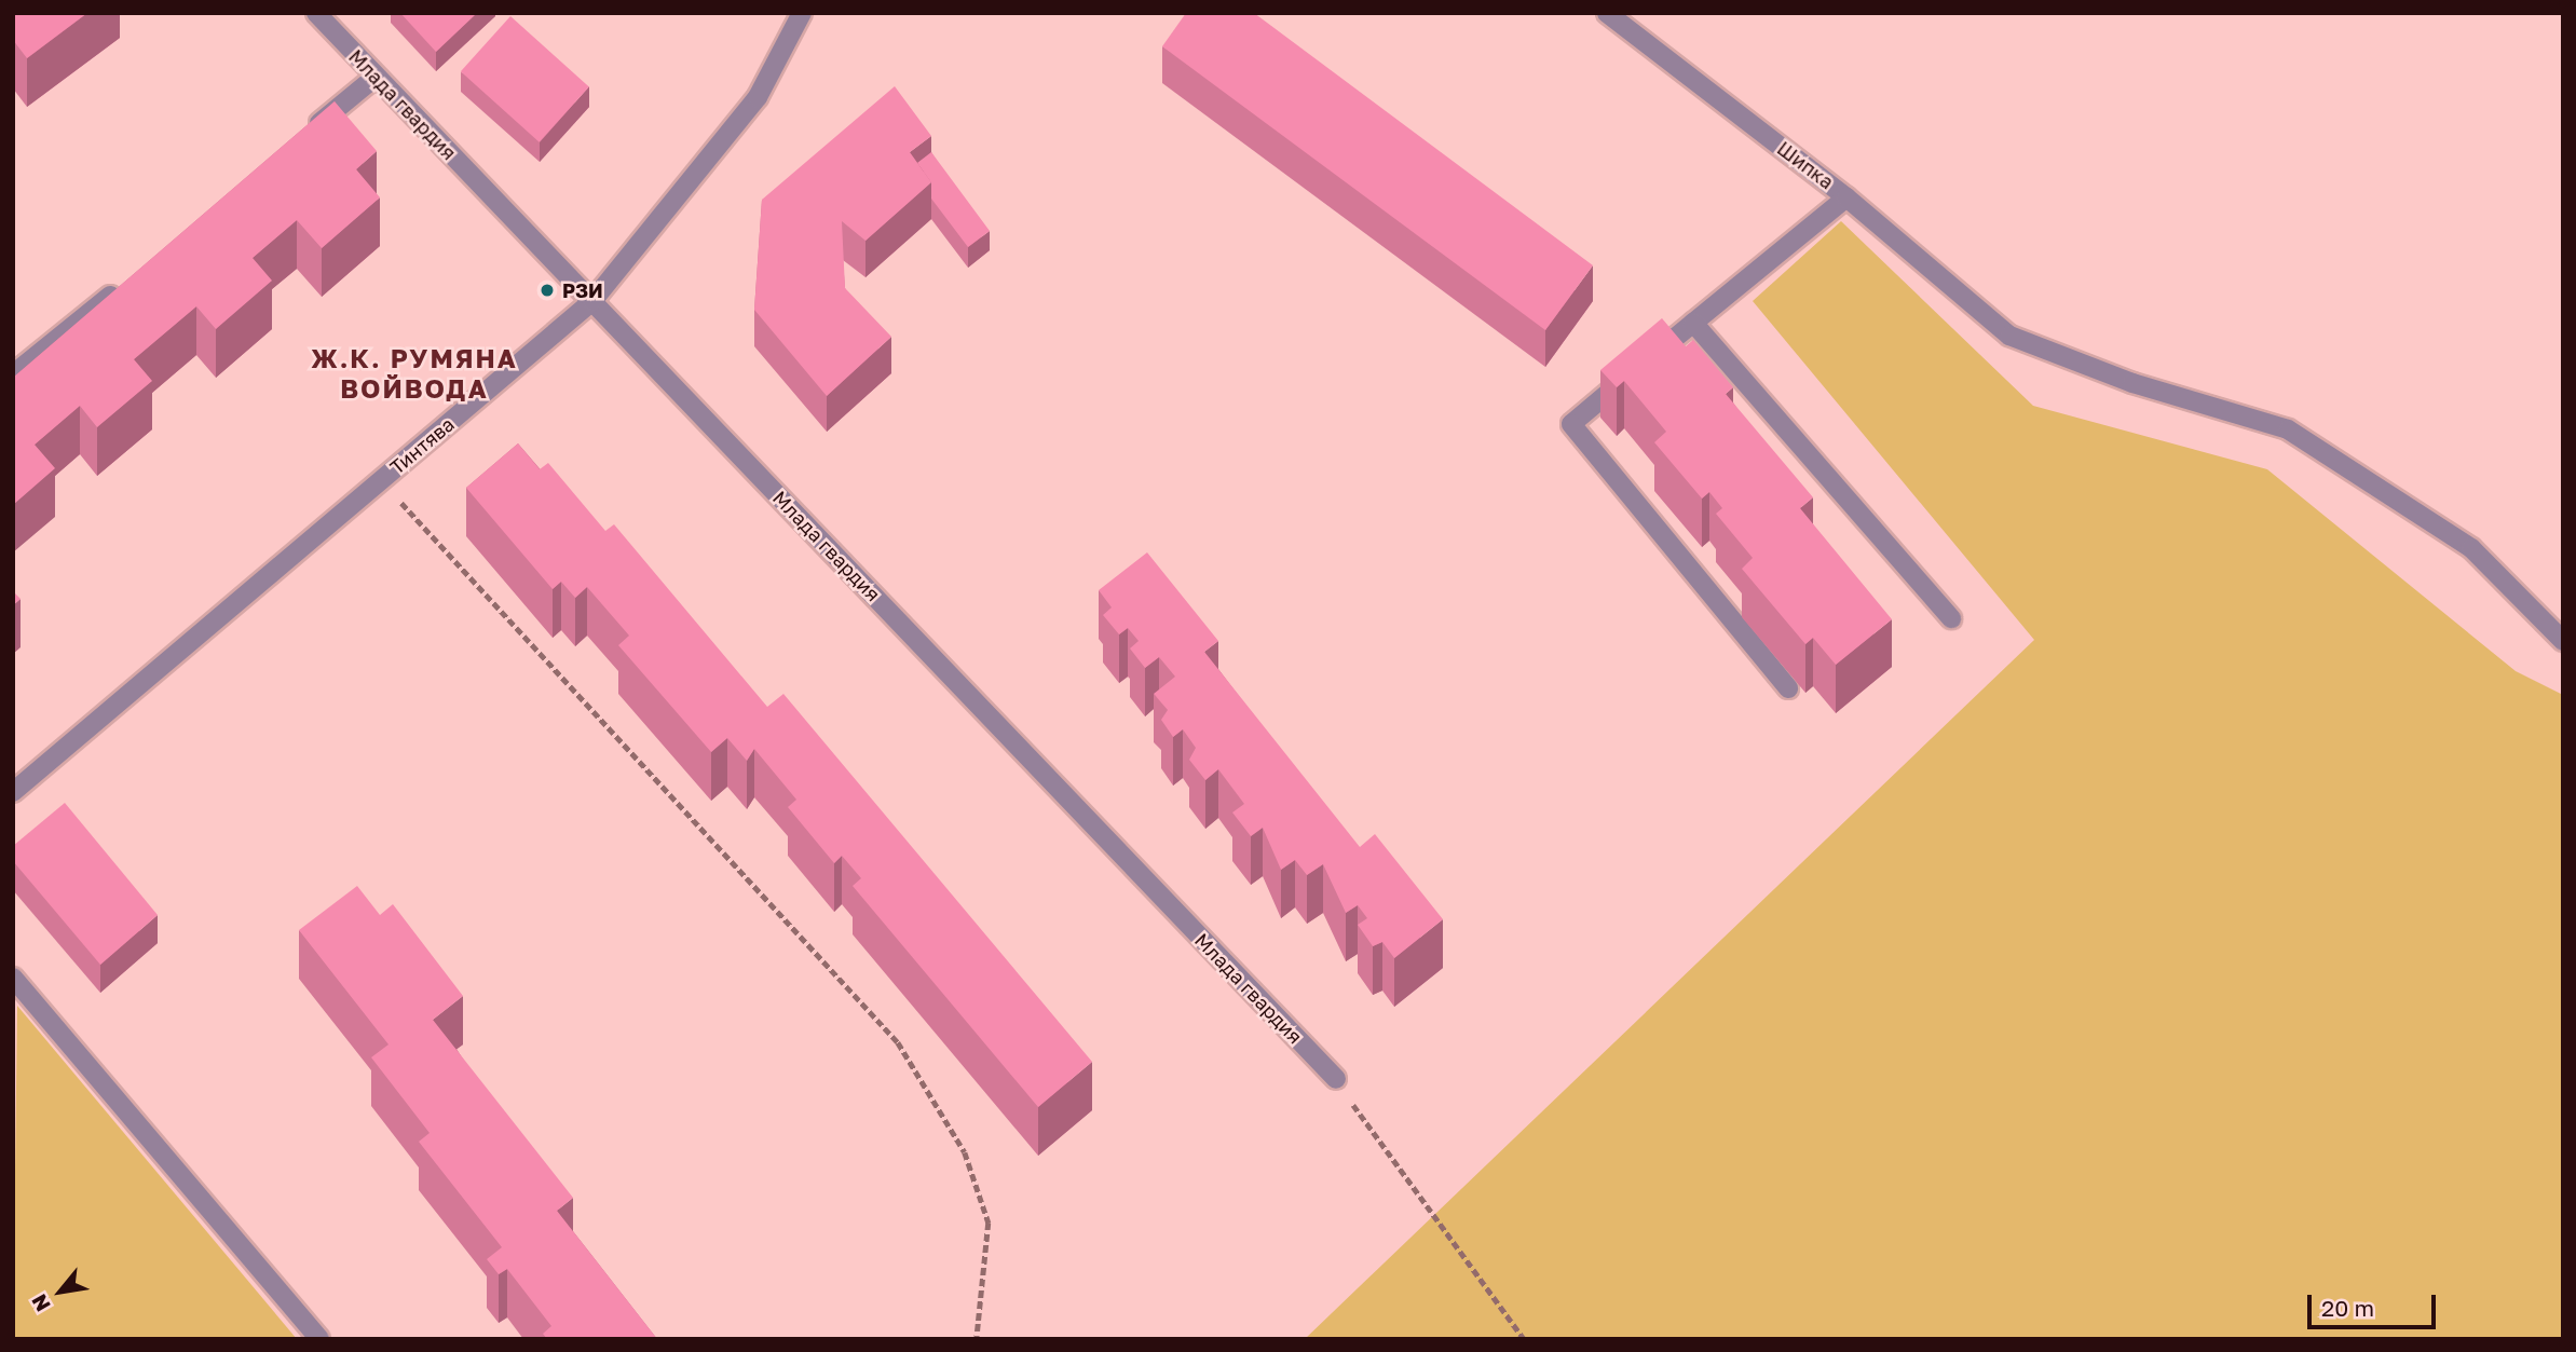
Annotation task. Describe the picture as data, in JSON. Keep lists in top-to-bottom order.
{
  "streets": {
    "street": ["Млада гвардия", "Шипка", "Тинтява"]
  },
  "crossings": [
    ["Млада гвардия", "Тинтява"]
  ],
  "districts": ["Ж.К. РУМЯНА ВОЙВОДА"],
  "places": ["РЗИ"],
  "scale_bar": "20 m",
  "north": "bottom left"
}
